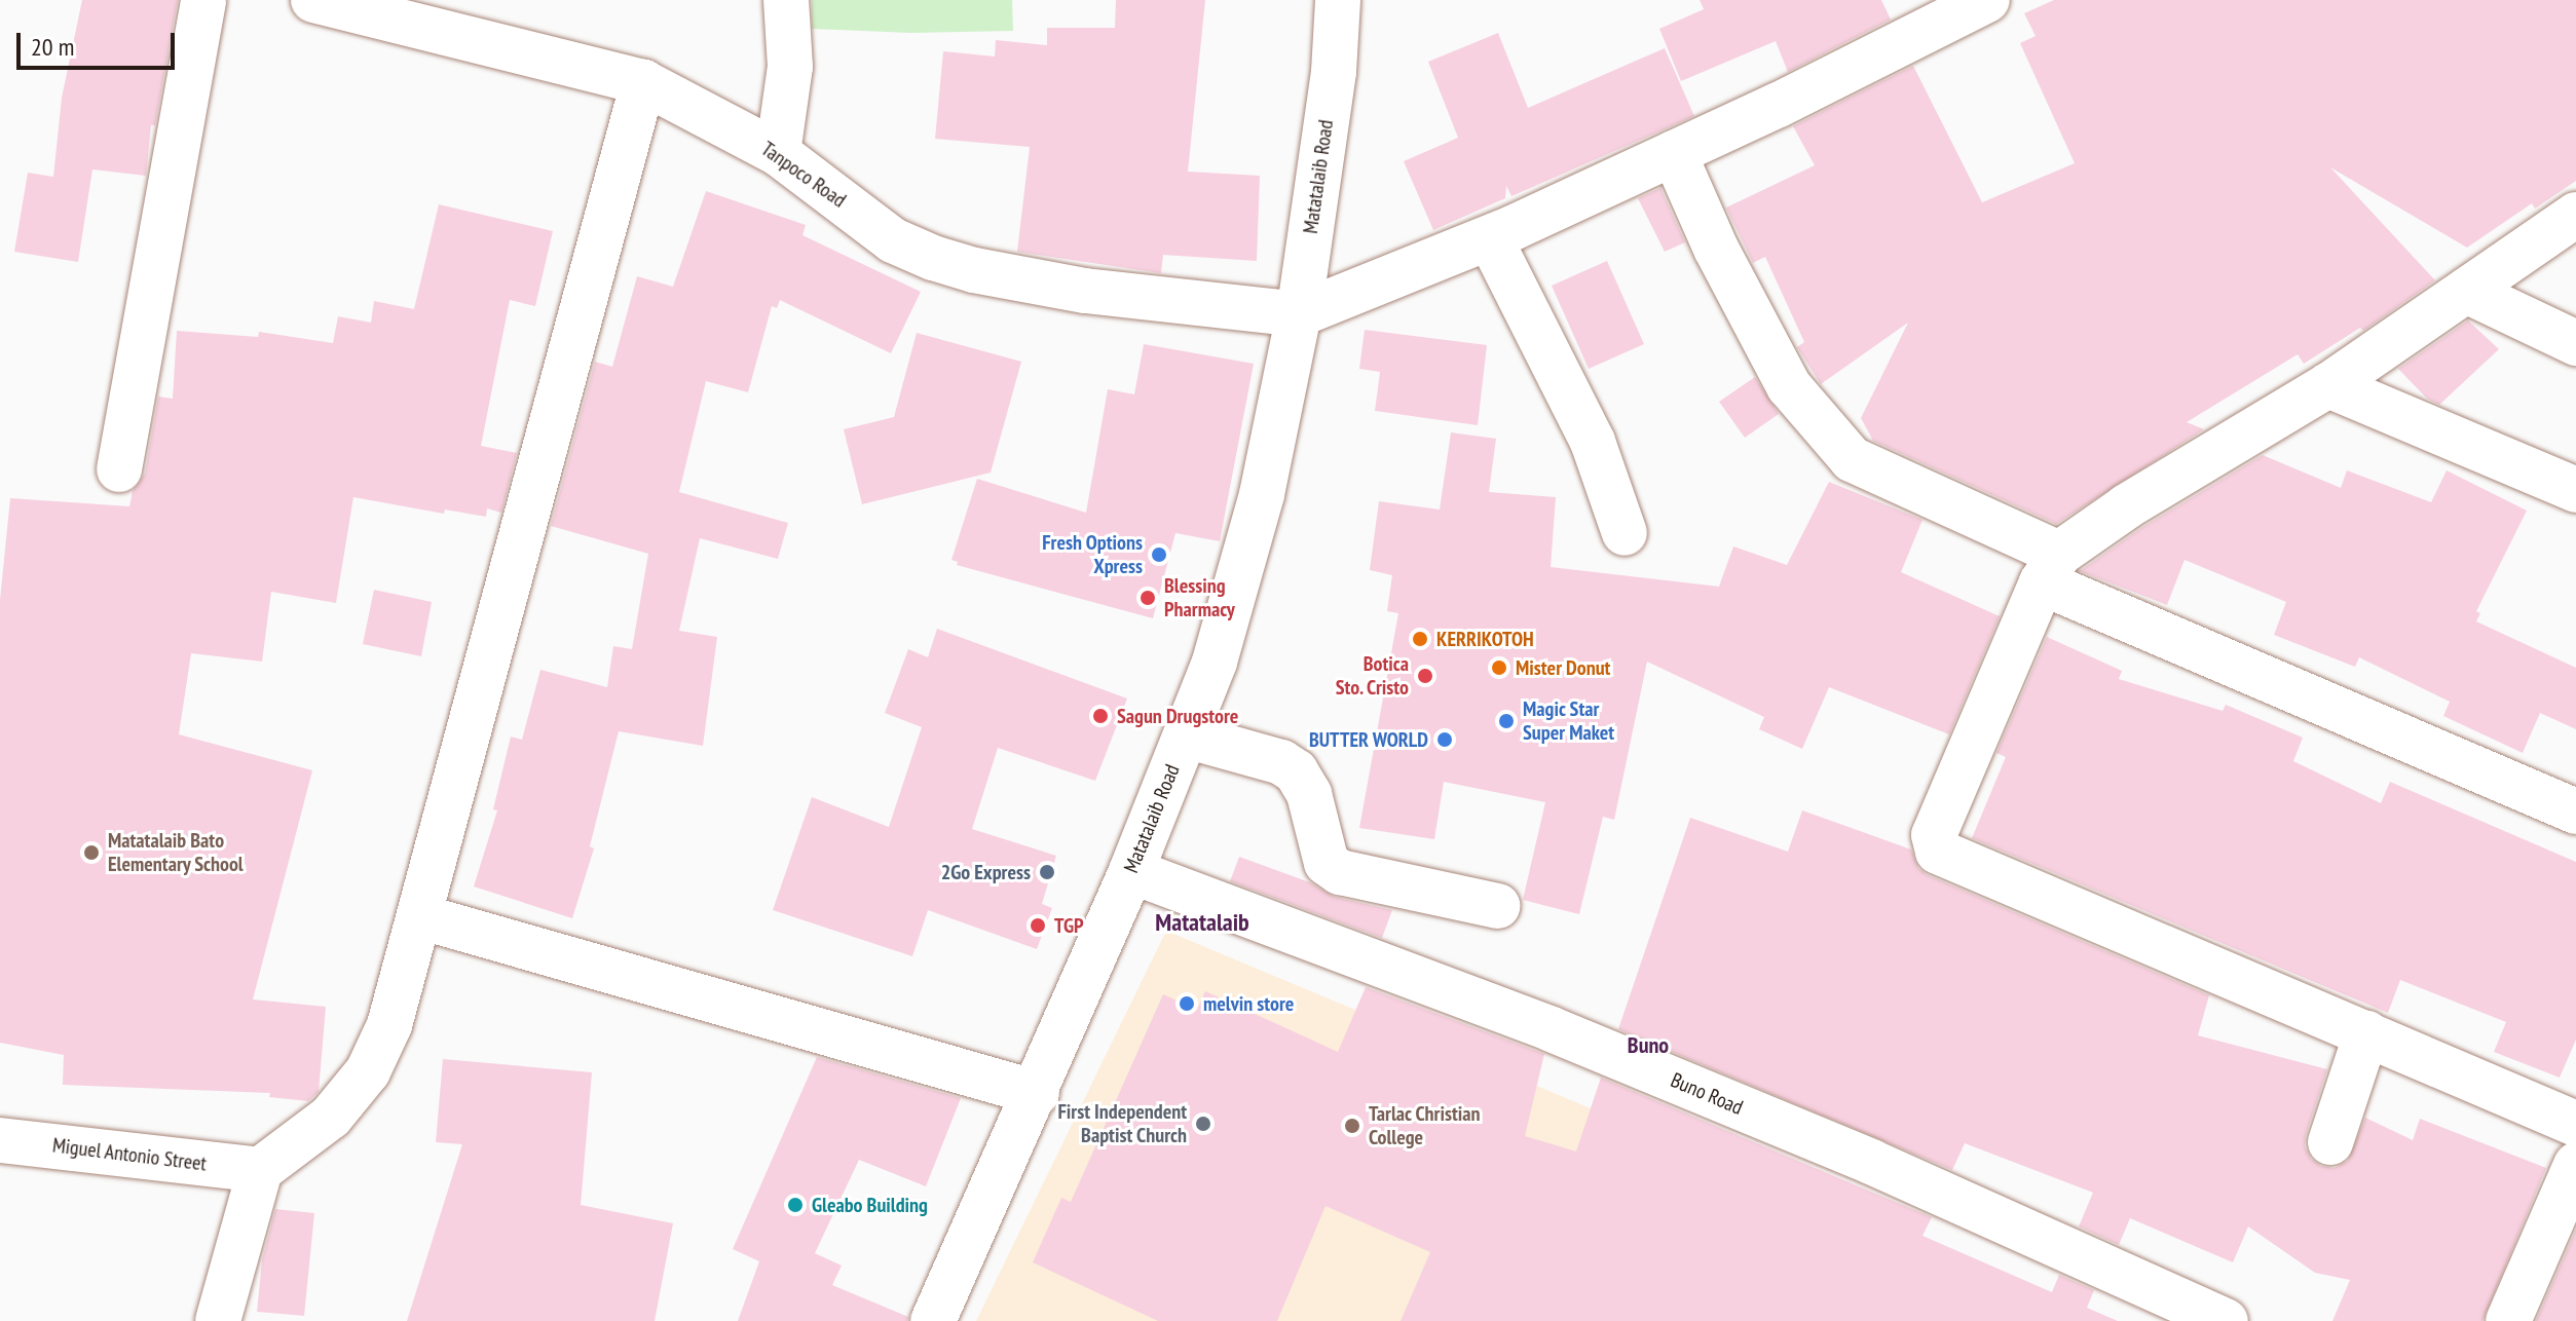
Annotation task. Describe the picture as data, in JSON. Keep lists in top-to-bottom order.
{
  "streets": {
    "street": [
      "Tanpoco Road",
      "Matatalaib Road",
      "Buno Road",
      "Miguel Antonio Street"
    ]
  },
  "crossings": [
    ["Tanpoco Road", "Matatalaib Road"],
    ["Matatalaib Road", "Buno Road"]
  ],
  "districts": ["Matatalaib", "Buno"],
  "places": [
    "Fresh Options Xpress",
    "Blessing Pharmacy",
    "KERRIKOTOH",
    "Mister Donut",
    "Botica Sto. Cristo",
    "Sagun Drugstore",
    "Magic Star Super Maket",
    "BUTTER WORLD",
    "Matatalaib Bato Elementary School",
    "2Go Express",
    "TGP",
    "melvin store",
    "First Independent Baptist Church",
    "Tarlac Christian College",
    "Gleabo Building"
  ],
  "scale_bar": "20 m"
}
